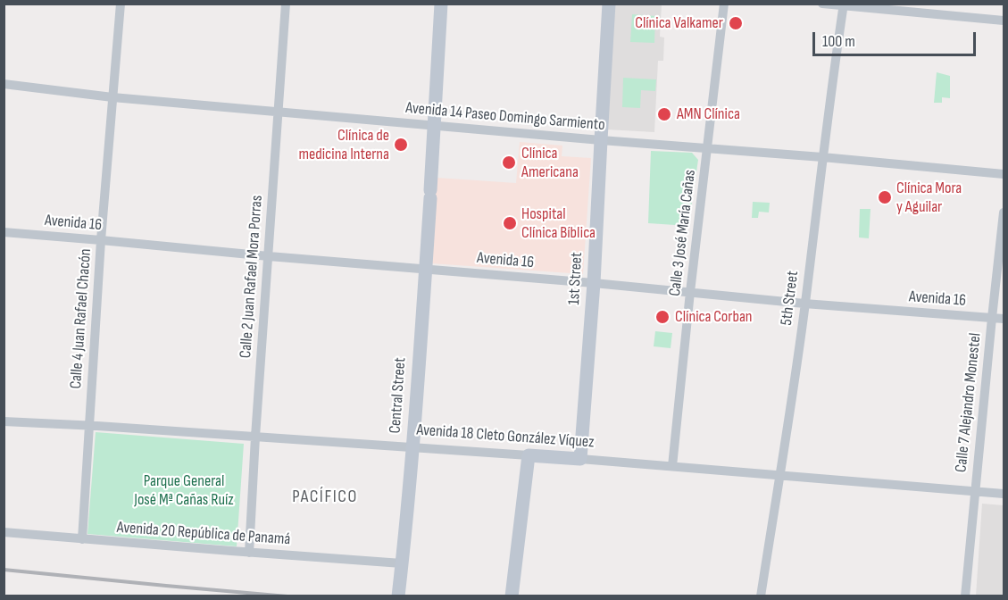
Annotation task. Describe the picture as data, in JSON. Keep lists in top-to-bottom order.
{
  "streets": {
    "street": [
      "Avenida 14 Paseo Domingo Sarmiento",
      "Avenida 16",
      "Calle 3 José María Cañas",
      "Calle 2 Juan Rafael Mora Porras",
      "1st Street",
      "5th Street",
      "Calle 4 Juan Rafael Chacón",
      "Central Street",
      "Calle 7 Alejandro Monestel",
      "Avenida 18 Cleto González Víquez",
      "Avenida 20 República de Panamá"
    ]
  },
  "crossings": [
    ["Avenida 14 Paseo Domingo Sarmiento", "Calle 3 José María Cañas"],
    ["Avenida 14 Paseo Domingo Sarmiento", "Calle 2 Juan Rafael Mora Porras"],
    ["Avenida 14 Paseo Domingo Sarmiento", "1st Street"],
    ["Avenida 14 Paseo Domingo Sarmiento", "5th Street"],
    ["Avenida 14 Paseo Domingo Sarmiento", "Calle 4 Juan Rafael Chacón"],
    ["Avenida 14 Paseo Domingo Sarmiento", "Central Street"],
    ["Avenida 16", "Calle 3 José María Cañas"],
    ["Avenida 16", "Calle 2 Juan Rafael Mora Porras"],
    ["Avenida 16", "1st Street"],
    ["Avenida 16", "5th Street"],
    ["Avenida 16", "Calle 4 Juan Rafael Chacón"],
    ["Avenida 16", "Central Street"],
    ["Avenida 16", "Calle 7 Alejandro Monestel"],
    ["Calle 3 José María Cañas", "Avenida 18 Cleto González Víquez"],
    ["Calle 2 Juan Rafael Mora Porras", "Avenida 18 Cleto González Víquez"],
    ["Calle 2 Juan Rafael Mora Porras", "Avenida 20 República de Panamá"],
    ["1st Street", "Avenida 18 Cleto González Víquez"],
    ["5th Street", "Avenida 18 Cleto González Víquez"],
    ["Calle 4 Juan Rafael Chacón", "Avenida 18 Cleto González Víquez"],
    ["Calle 4 Juan Rafael Chacón", "Avenida 20 República de Panamá"],
    ["Central Street", "Avenida 18 Cleto González Víquez"],
    ["Central Street", "Avenida 20 República de Panamá"],
    ["Calle 7 Alejandro Monestel", "Avenida 18 Cleto González Víquez"]
  ],
  "districts": ["PACÍFICO"],
  "parks": ["Parque General José Mª Cañas Ruíz"],
  "places": [
    "Clínica Valkamer",
    "AMN Clínica",
    "Clínica de medicina Interna",
    "Clínica Americana",
    "Clínica Mora y Aguilar",
    "Hospital Clínica Bíblica",
    "Clínica Corban"
  ],
  "scale_bar": "100 m"
}
